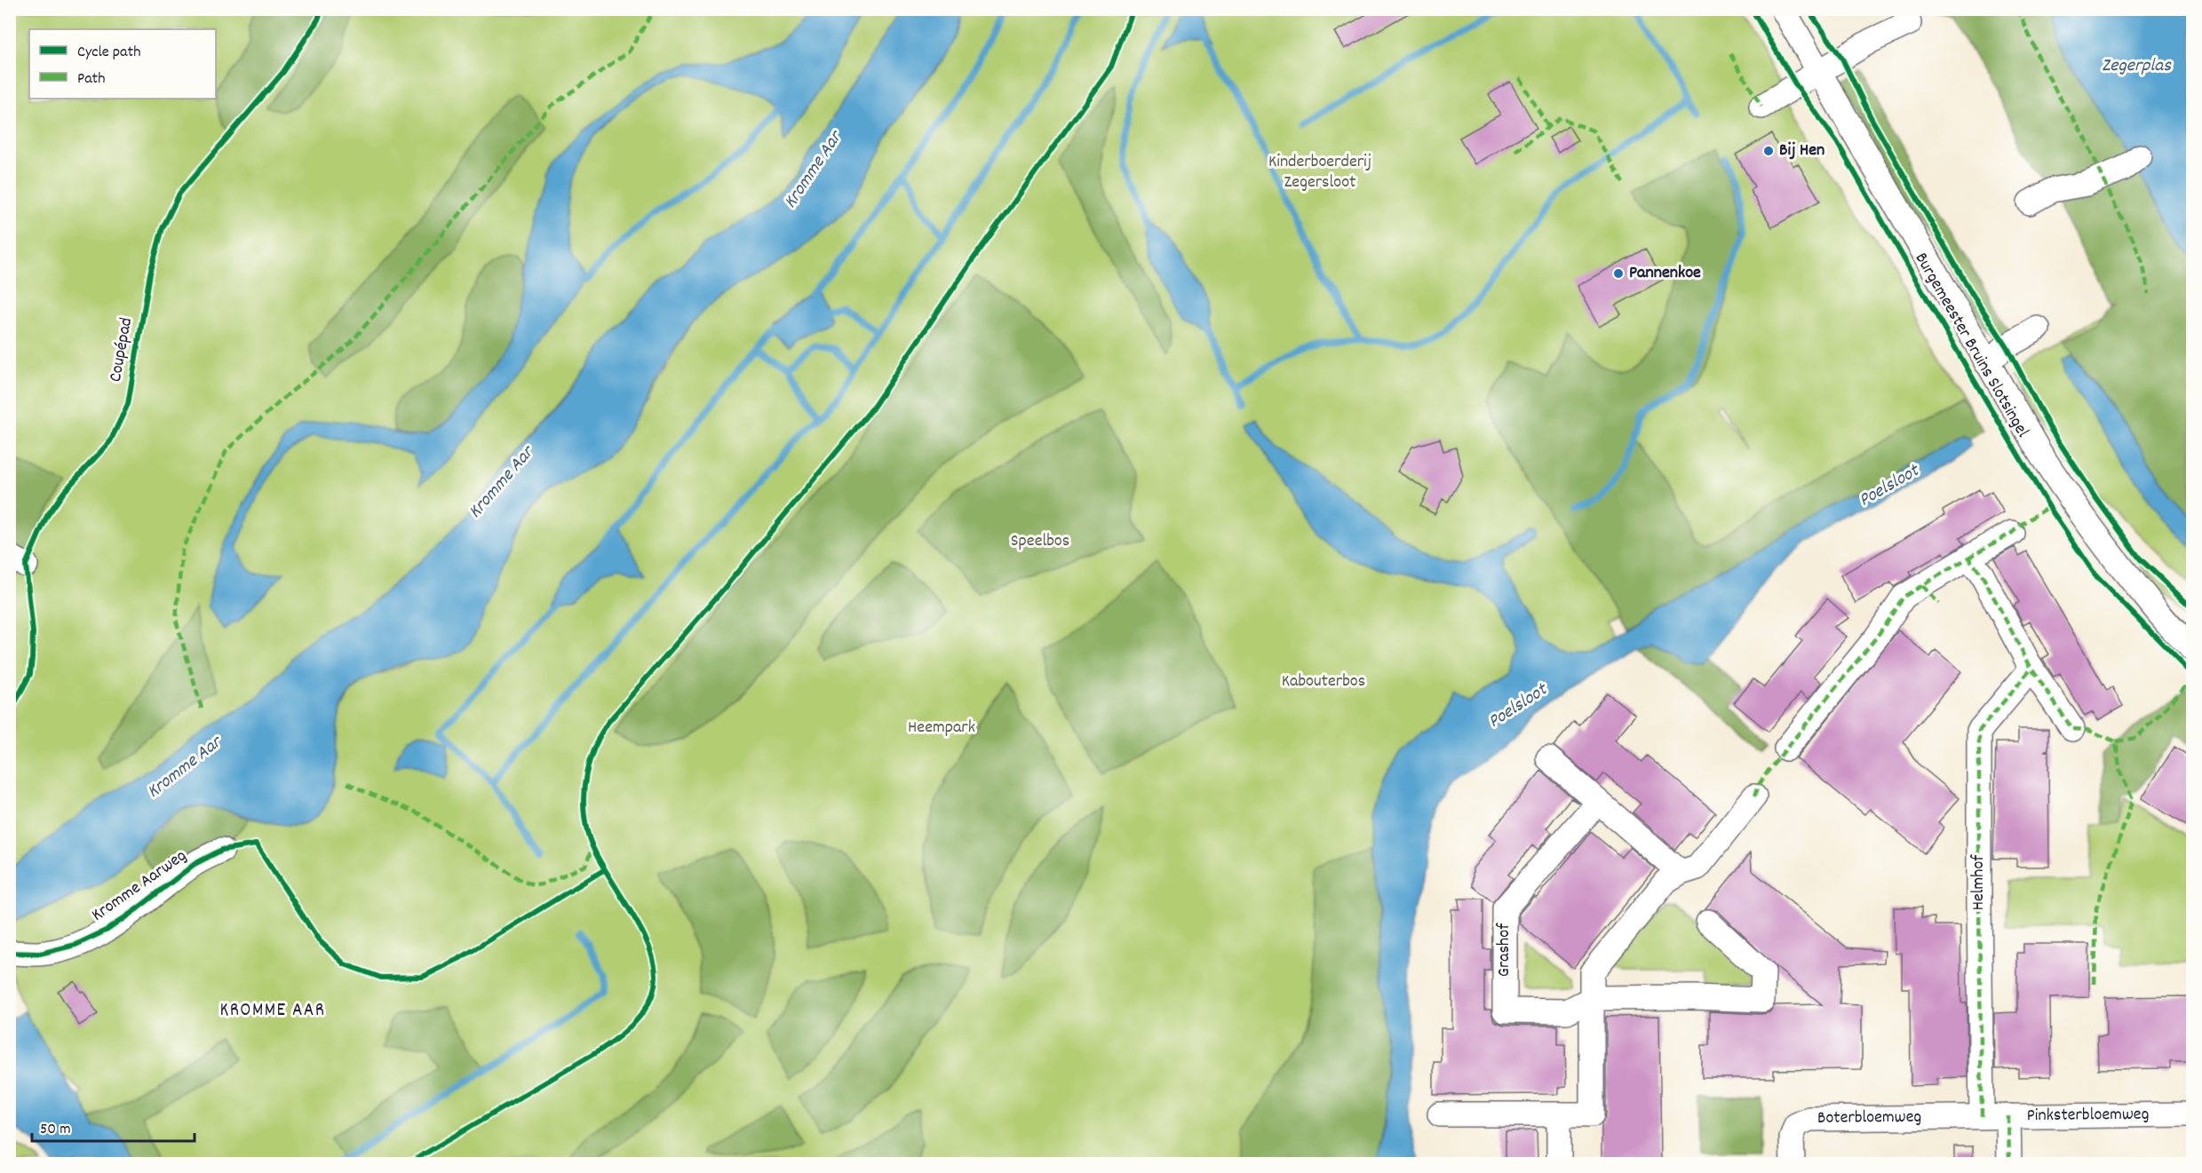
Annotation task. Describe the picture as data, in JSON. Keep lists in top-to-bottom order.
{
  "streets": {
    "street": [
      "Burgemeester Bruins Slotsingel",
      "Helmhof",
      "Kromme Aarweg",
      "Grashof",
      "Pinksterbloemweg",
      "Boterbloemweg"
    ],
    "cycle path": ["Coupépad"]
  },
  "crossings": [
    ["Helmhof", "Pinksterbloemweg"],
    ["Helmhof", "Boterbloemweg"],
    ["Pinksterbloemweg", "Boterbloemweg"]
  ],
  "districts": ["KROMME AAR"],
  "water": ["Zegerplas", "Kromme Aar", "Poelsloot"],
  "parks": [
    "Kinderboerderij Zegersloot",
    "Speelbos",
    "Kabouterbos",
    "Heempark"
  ],
  "places": ["Bij Hen", "Pannenkoe"],
  "legend": ["Cycle path", "Path"],
  "scale_bar": "50 m"
}
